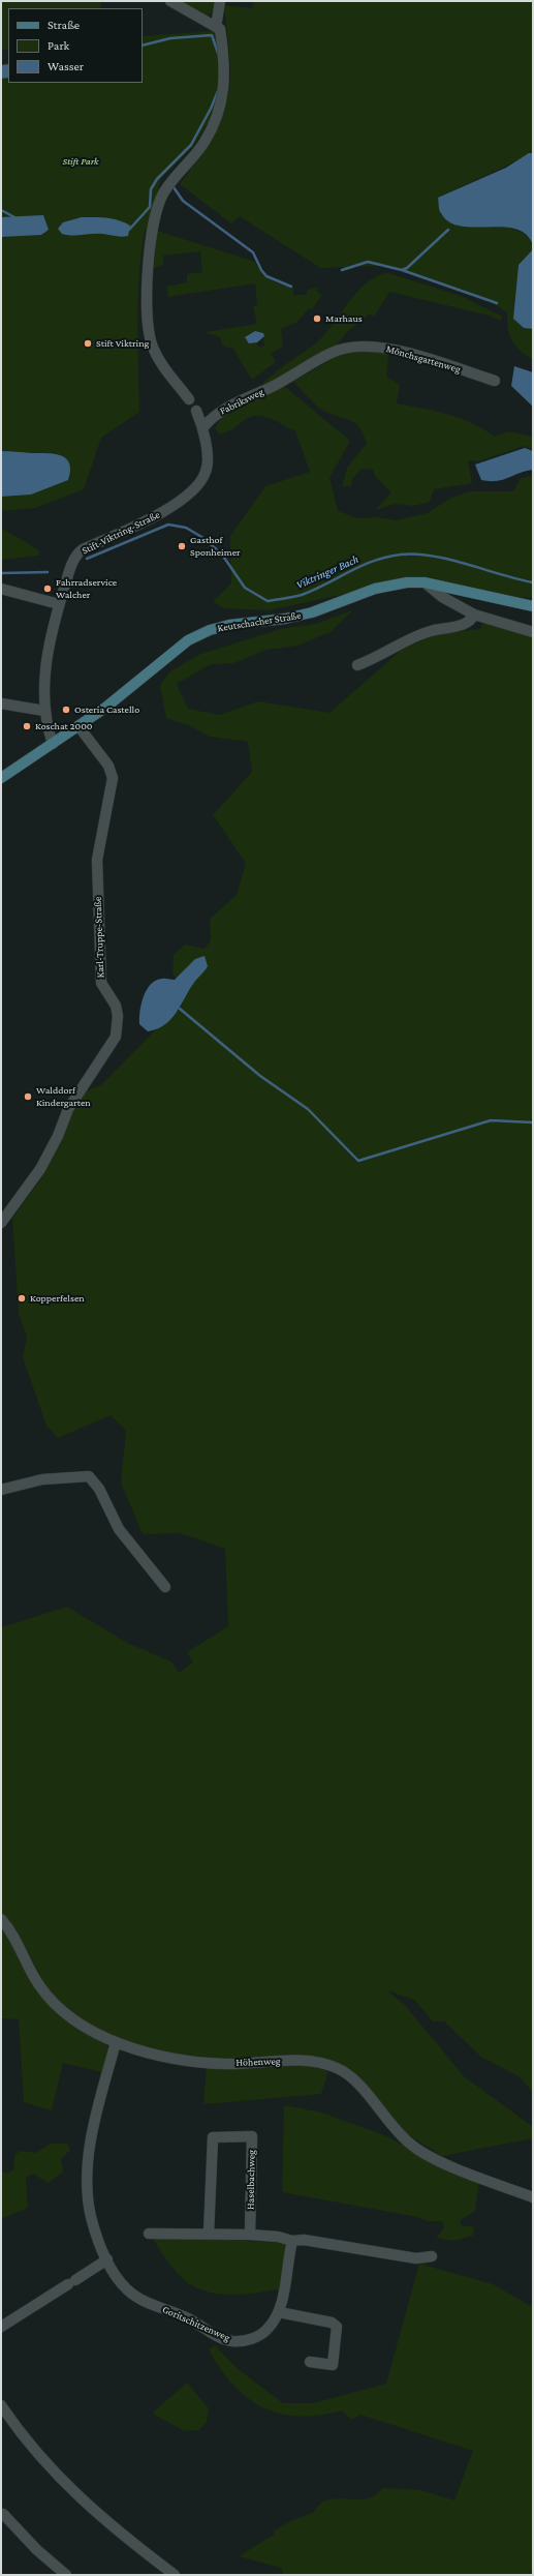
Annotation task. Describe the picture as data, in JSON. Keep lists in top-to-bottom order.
{
  "streets": {
    "main road": ["Keutschacher Straße"],
    "street": [
      "Mönchsgartenweg",
      "Fabriksweg",
      "Stift-Viktring-Straße",
      "Karl-Truppe-Straße",
      "Höhenweg",
      "Haselbachweg",
      "Goritschitzenweg"
    ]
  },
  "crossings": [
    ["Mönchsgartenweg", "Fabriksweg"],
    ["Fabriksweg", "Stift-Viktring-Straße"],
    ["Stift-Viktring-Straße", "Keutschacher Straße"],
    ["Keutschacher Straße", "Karl-Truppe-Straße"],
    ["Höhenweg", "Goritschitzenweg"]
  ],
  "water": ["Viktringer Bach"],
  "parks": ["Stift Park"],
  "places": [
    "Marhaus",
    "Stift Viktring",
    "Gasthof Sponheimer",
    "Fahrradservice Walcher",
    "Osteria Castello",
    "Koschat 2000",
    "Walddorf Kindergarten",
    "Kopperfelsen"
  ],
  "legend": ["Straße", "Park", "Wasser"]
}
